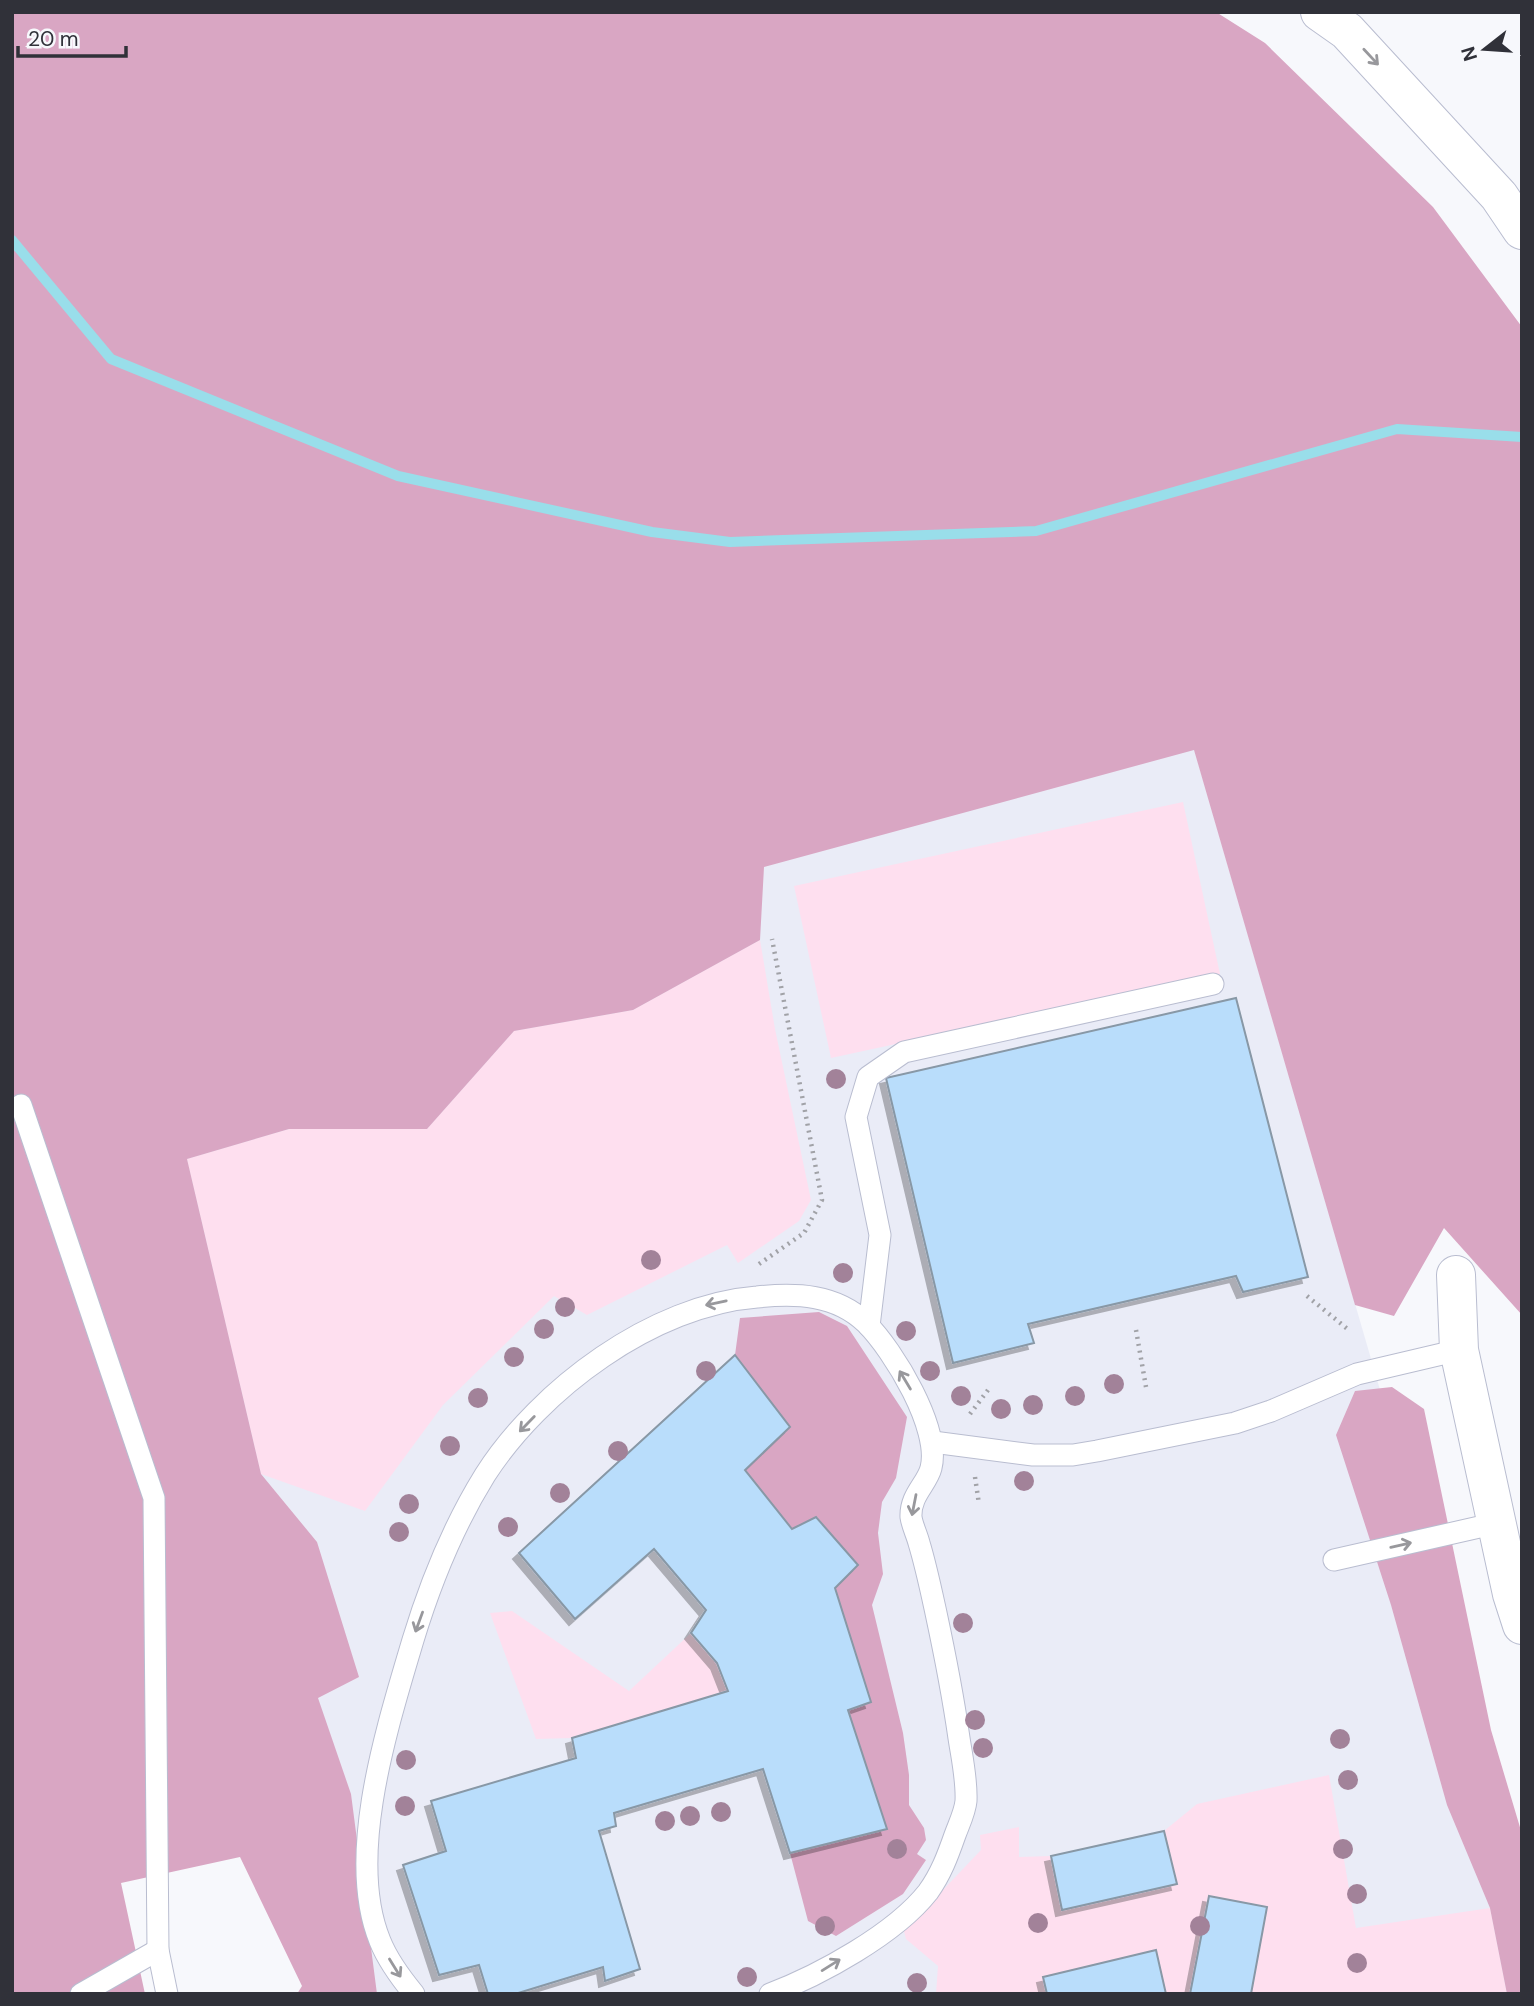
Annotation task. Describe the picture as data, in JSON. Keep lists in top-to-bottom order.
{
  "scale_bar": "20 m",
  "north": "left"
}
